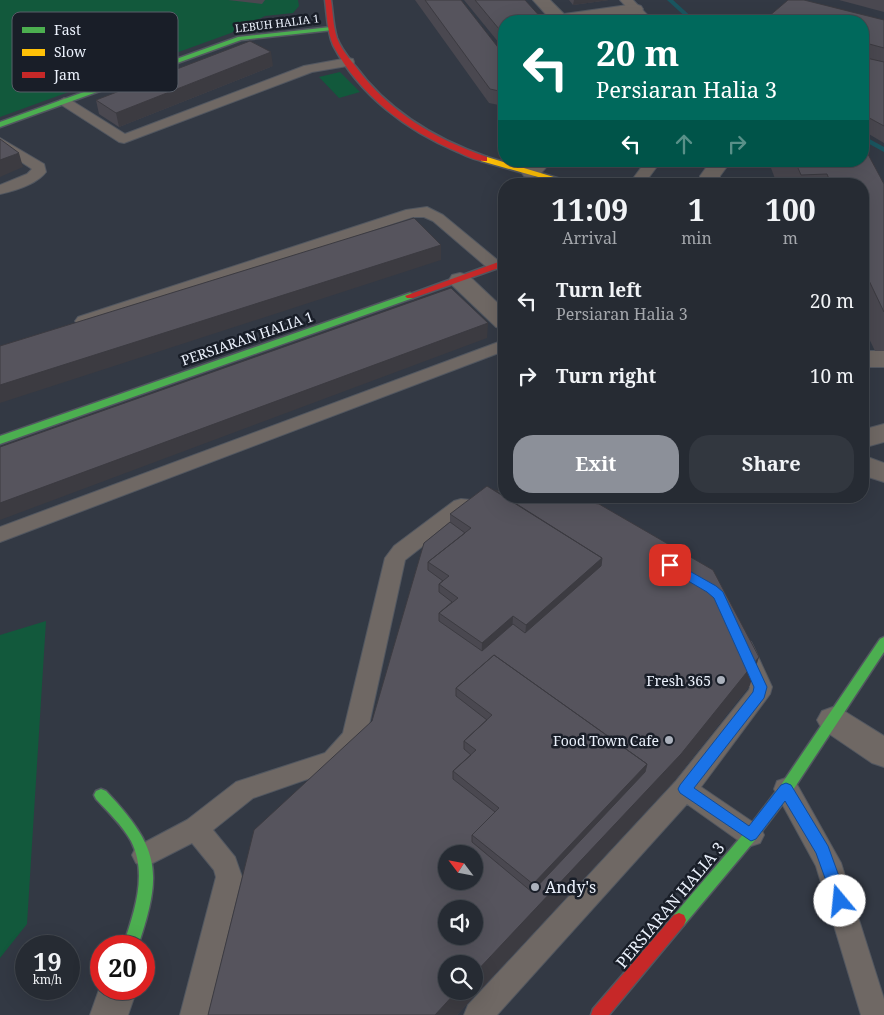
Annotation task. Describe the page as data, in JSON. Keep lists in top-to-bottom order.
{
  "streets": {
    "street": ["LEBUH HALIA 1", "PERSIARAN HALIA 1", "PERSIARAN HALIA 3"]
  },
  "places": ["Fresh 365", "Food Town Cafe", "Andy's"],
  "legend": ["Fast", "Slow", "Jam"],
  "north": "top left",
  "page": {
    "turn": ["20 m", "Persiaran Halia 3"],
    "eta": [
      "11:09",
      "Arrival",
      "1",
      "min",
      "100",
      "m"
    ],
    "list": [
      {
        "name": "Turn left",
        "note": "Persiaran Halia 3",
        "value": "20 m"
      },
      {
        "name": "Turn right",
        "value": "10 m"
      }
    ],
    "buttons": ["Exit", "Share"],
    "speed": "19 km/h",
    "limit": "20"
  }
}
